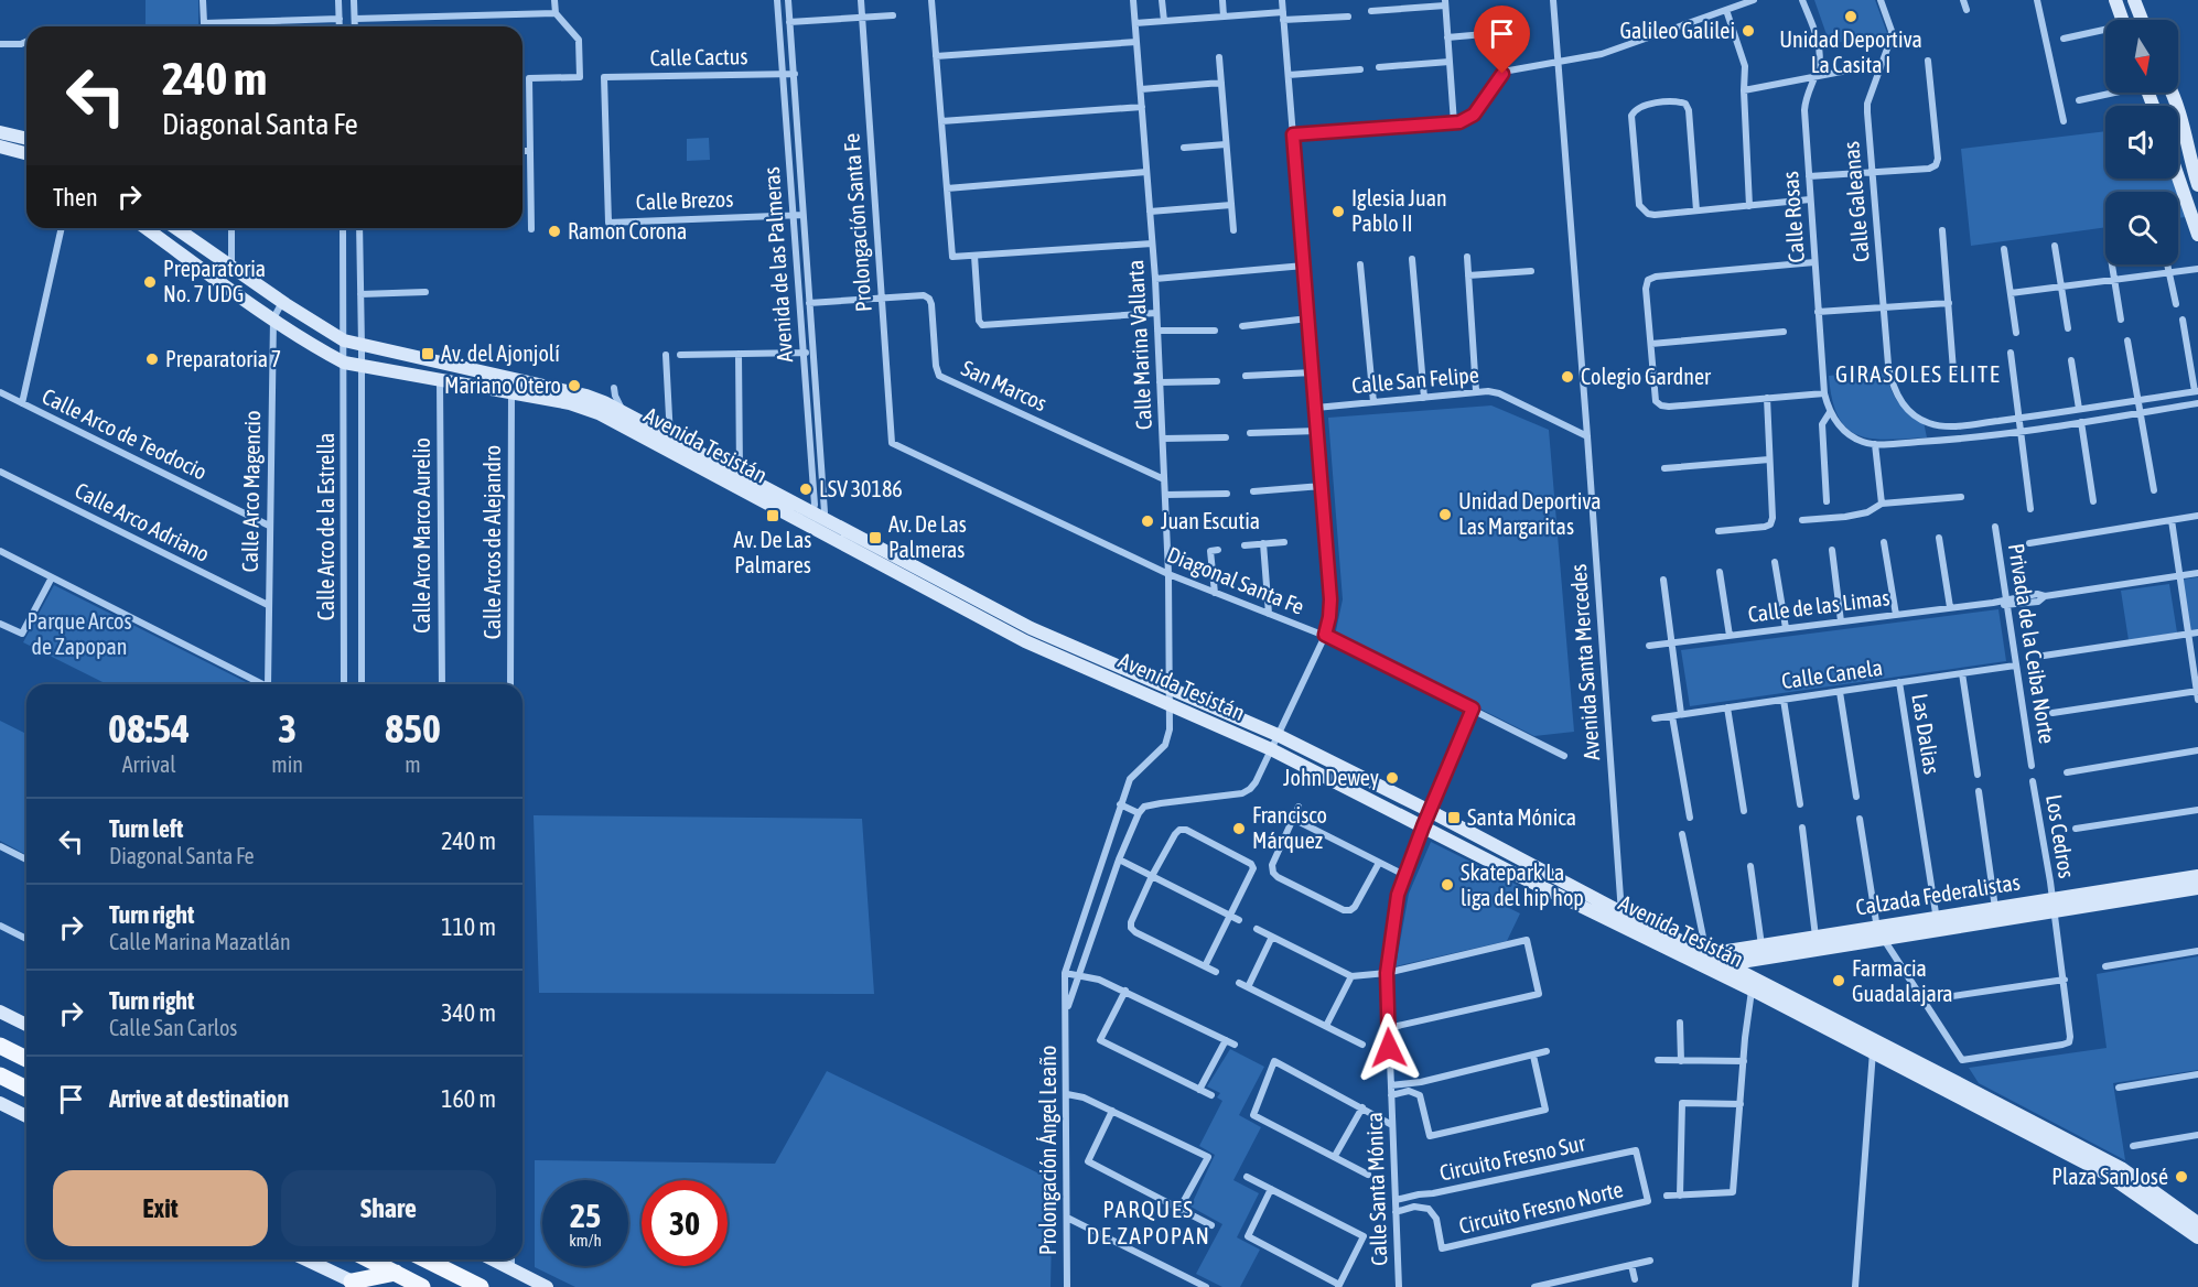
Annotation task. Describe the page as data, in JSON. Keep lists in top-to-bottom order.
{
  "streets": {
    "street": [
      "Calle Cactus",
      "Calle Brezos",
      "Calle Galeanas",
      "Calle Rosas",
      "Prolongación Santa Fe",
      "Avenida de las Palmeras",
      "Calle Marina Vallarta",
      "Calle San Felipe",
      "San Marcos",
      "Calle Arco de Teodocio",
      "Avenida Tesistán",
      "Calle Arco Magencio",
      "Calle Arco Adriano",
      "Calle Arco de la Estrella",
      "Calle Arco Marco Aurelio",
      "Calle Arcos de Alejandro",
      "Diagonal Santa Fe",
      "Calle de las Limas",
      "Privada de la Ceiba Norte",
      "Avenida Santa Mercedes",
      "Calle Canela",
      "Las Dalias",
      "Los Cedros",
      "Calzada Federalistas",
      "Prolongación Ángel Leaño",
      "Circuito Fresno Sur",
      "Calle Santa Mónica",
      "Circuito Fresno Norte"
    ]
  },
  "crossings": [
    ["Calle Cactus", "Calle Brezos"],
    ["Calle Cactus", "Avenida de las Palmeras"],
    ["Calle Brezos", "Avenida de las Palmeras"],
    ["Prolongación Santa Fe", "San Marcos"],
    ["Prolongación Santa Fe", "Diagonal Santa Fe"],
    ["Avenida de las Palmeras", "San Marcos"],
    ["Avenida de las Palmeras", "Avenida Tesistán"],
    ["Calle Marina Vallarta", "San Marcos"],
    ["Calle Marina Vallarta", "Avenida Tesistán"],
    ["Calle Marina Vallarta", "Diagonal Santa Fe"],
    ["Calle Marina Vallarta", "Prolongación Ángel Leaño"],
    ["Calle San Felipe", "Avenida Santa Mercedes"],
    ["Calle Arco de Teodocio", "Calle Arco Magencio"],
    ["Avenida Tesistán", "Calle Arco Magencio"],
    ["Avenida Tesistán", "Calle Arco de la Estrella"],
    ["Avenida Tesistán", "Calle Arco Marco Aurelio"],
    ["Avenida Tesistán", "Calle Arcos de Alejandro"],
    ["Avenida Tesistán", "Avenida Santa Mercedes"],
    ["Avenida Tesistán", "Calzada Federalistas"],
    ["Avenida Tesistán", "Prolongación Ángel Leaño"],
    ["Avenida Tesistán", "Calle Santa Mónica"],
    ["Calle Arco Magencio", "Calle Arco Adriano"],
    ["Diagonal Santa Fe", "Calle Santa Mónica"],
    ["Calle de las Limas", "Privada de la Ceiba Norte"],
    ["Privada de la Ceiba Norte", "Calle Canela"],
    ["Calle Canela", "Las Dalias"],
    ["Las Dalias", "Calzada Federalistas"],
    ["Los Cedros", "Calzada Federalistas"],
    ["Circuito Fresno Sur", "Calle Santa Mónica"],
    ["Circuito Fresno Sur", "Circuito Fresno Norte"],
    ["Calle Santa Mónica", "Circuito Fresno Norte"]
  ],
  "districts": ["GIRASOLES ELITE", "PARQUES DE ZAPOPAN"],
  "parks": ["Parque Arcos de Zapopan"],
  "places": {
    "other": [
      "Unidad Deportiva La Casita I",
      "Galileo Galilei",
      "Iglesia Juan Pablo II",
      "Ramon Corona",
      "Preparatoria No. 7 UDG",
      "Preparatoria 7",
      "Colegio Gardner",
      "Mariano Otero",
      "LSV 30186",
      "Unidad Deportiva Las Margaritas",
      "Juan Escutia",
      "John Dewey",
      "Francisco Márquez",
      "Skatepark La liga del hip hop",
      "Farmacia Guadalajara",
      "Plaza San José"
    ],
    "transit": [
      "Av. del Ajonjolí",
      "Av. De Las Palmares",
      "Av. De Las Palmeras",
      "Santa Mónica"
    ]
  },
  "north": "bottom",
  "page": {
    "turn": ["240 m", "Diagonal Santa Fe"],
    "then": "Then",
    "eta": [
      "08:54",
      "Arrival",
      "3",
      "min",
      "850",
      "m"
    ],
    "list": [
      {
        "name": "Turn left",
        "note": "Diagonal Santa Fe",
        "value": "240 m"
      },
      {
        "name": "Turn right",
        "note": "Calle Marina Mazatlán",
        "value": "110 m"
      },
      {
        "name": "Turn right",
        "note": "Calle San Carlos",
        "value": "340 m"
      },
      {
        "name": "Arrive at destination",
        "value": "160 m"
      }
    ],
    "buttons": ["Exit", "Share"],
    "speed": "25 km/h",
    "limit": "30"
  }
}
